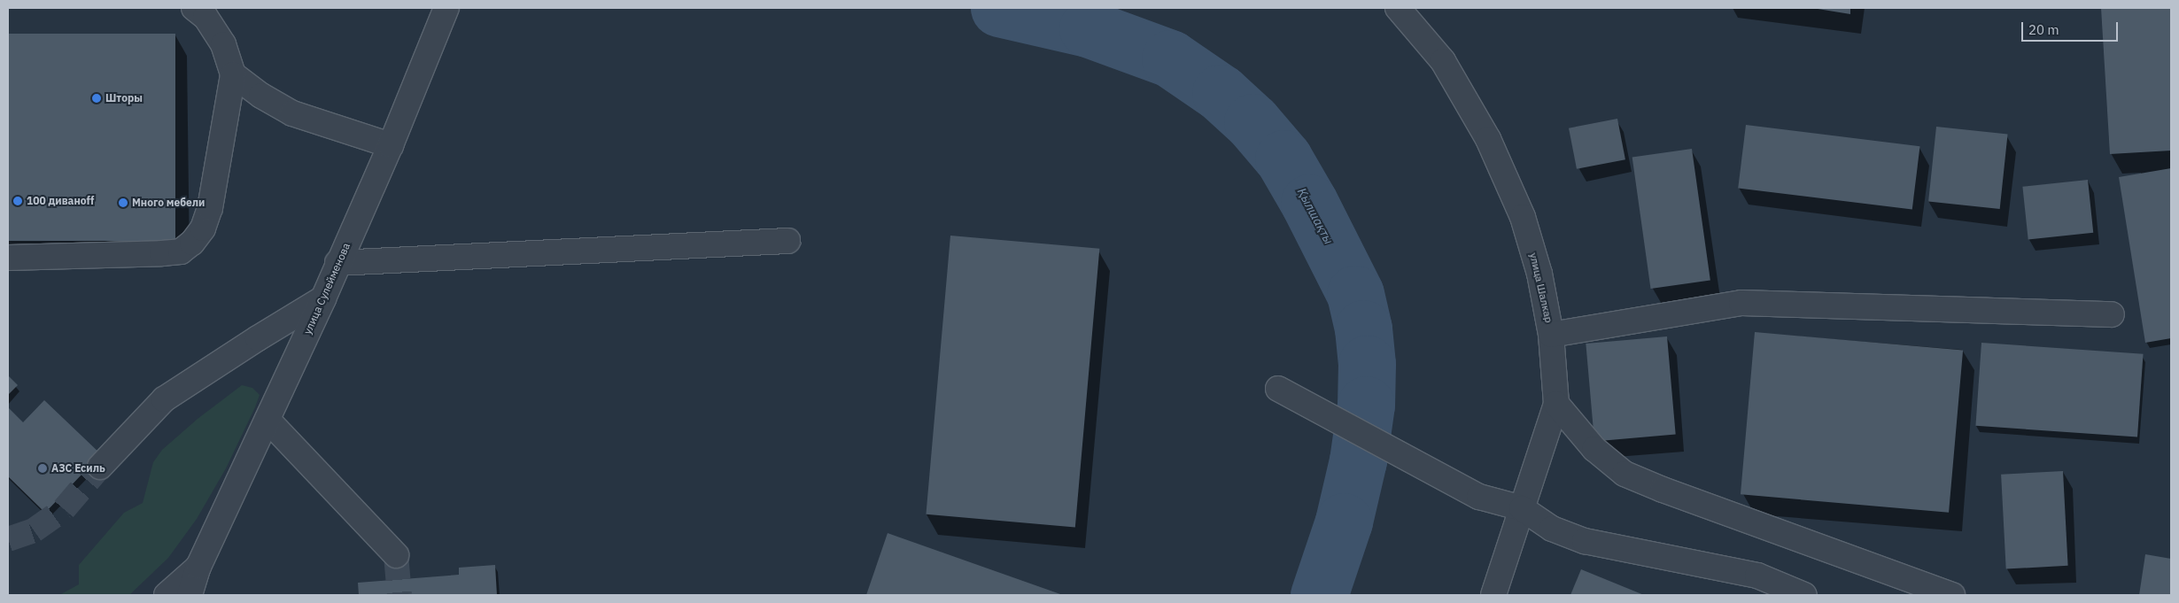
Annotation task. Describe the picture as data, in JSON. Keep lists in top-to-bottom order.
{
  "streets": {
    "street": ["улица Шалкар", "улица Сулейменова"]
  },
  "water": ["Қылшақты"],
  "places": [
    "Шторы",
    "100 диваноff",
    "Много мебели",
    "АЗС Есиль"
  ],
  "scale_bar": "20 m"
}
